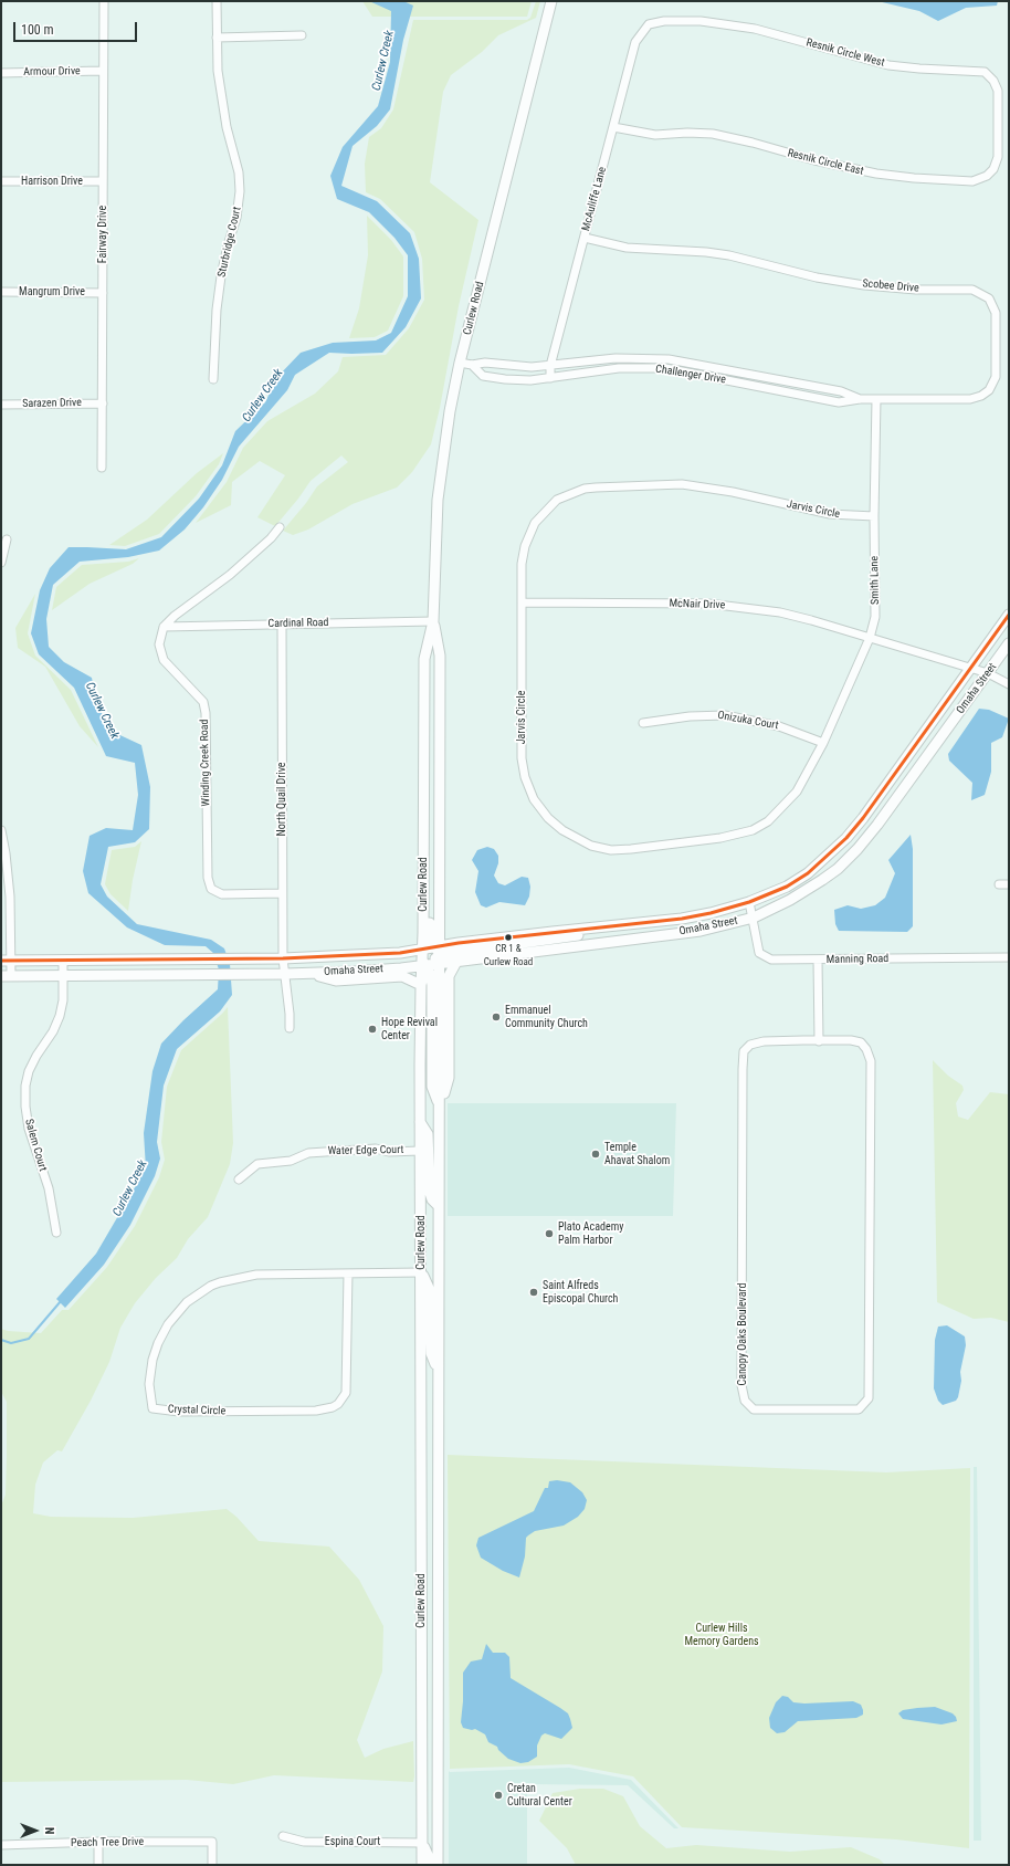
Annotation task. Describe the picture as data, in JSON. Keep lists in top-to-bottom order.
{
  "streets": {
    "main road": ["Curlew Road", "Omaha Street"],
    "street": [
      "Resnik Circle West",
      "Armour Drive",
      "Resnik Circle East",
      "Harrison Drive",
      "McAuliffe Lane",
      "Fairway Drive",
      "Sturbridge Court",
      "Scobee Drive",
      "Mangrum Drive",
      "Challenger Drive",
      "Sarazen Drive",
      "Jarvis Circle",
      "Smith Lane",
      "McNair Drive",
      "Cardinal Road",
      "Onizuka Court",
      "Winding Creek Road",
      "North Quail Drive",
      "Manning Road",
      "Salem Court",
      "Water Edge Court",
      "Canopy Oaks Boulevard",
      "Crystal Circle",
      "Espina Court",
      "Peach Tree Drive"
    ]
  },
  "crossings": [
    ["Resnik Circle West", "Resnik Circle East"],
    ["Resnik Circle West", "McAuliffe Lane"],
    ["Armour Drive", "Fairway Drive"],
    ["Resnik Circle East", "McAuliffe Lane"],
    ["Harrison Drive", "Fairway Drive"],
    ["McAuliffe Lane", "Scobee Drive"],
    ["McAuliffe Lane", "Challenger Drive"],
    ["Fairway Drive", "Mangrum Drive"],
    ["Fairway Drive", "Sarazen Drive"],
    ["Scobee Drive", "Challenger Drive"],
    ["Scobee Drive", "Smith Lane"],
    ["Curlew Road", "Challenger Drive"],
    ["Curlew Road", "Cardinal Road"],
    ["Curlew Road", "Omaha Street"],
    ["Curlew Road", "Water Edge Court"],
    ["Curlew Road", "Crystal Circle"],
    ["Curlew Road", "Espina Court"],
    ["Challenger Drive", "Smith Lane"],
    ["Jarvis Circle", "Smith Lane"],
    ["Jarvis Circle", "McNair Drive"],
    ["Jarvis Circle", "Onizuka Court"],
    ["Smith Lane", "McNair Drive"],
    ["Cardinal Road", "Winding Creek Road"],
    ["Cardinal Road", "North Quail Drive"],
    ["Omaha Street", "North Quail Drive"],
    ["Omaha Street", "Manning Road"],
    ["Omaha Street", "Salem Court"],
    ["Winding Creek Road", "North Quail Drive"]
  ],
  "water": ["Curlew Creek"],
  "parks": ["Curlew Hills Memory Gardens"],
  "places": [
    "CR 1 & Curlew Road",
    "Emmanuel Community Church",
    "Hope Revival Center",
    "Temple Ahavat Shalom",
    "Plato Academy Palm Harbor",
    "Saint Alfreds Episcopal Church",
    "Cretan Cultural Center"
  ],
  "scale_bar": "100 m",
  "north": "right"
}
